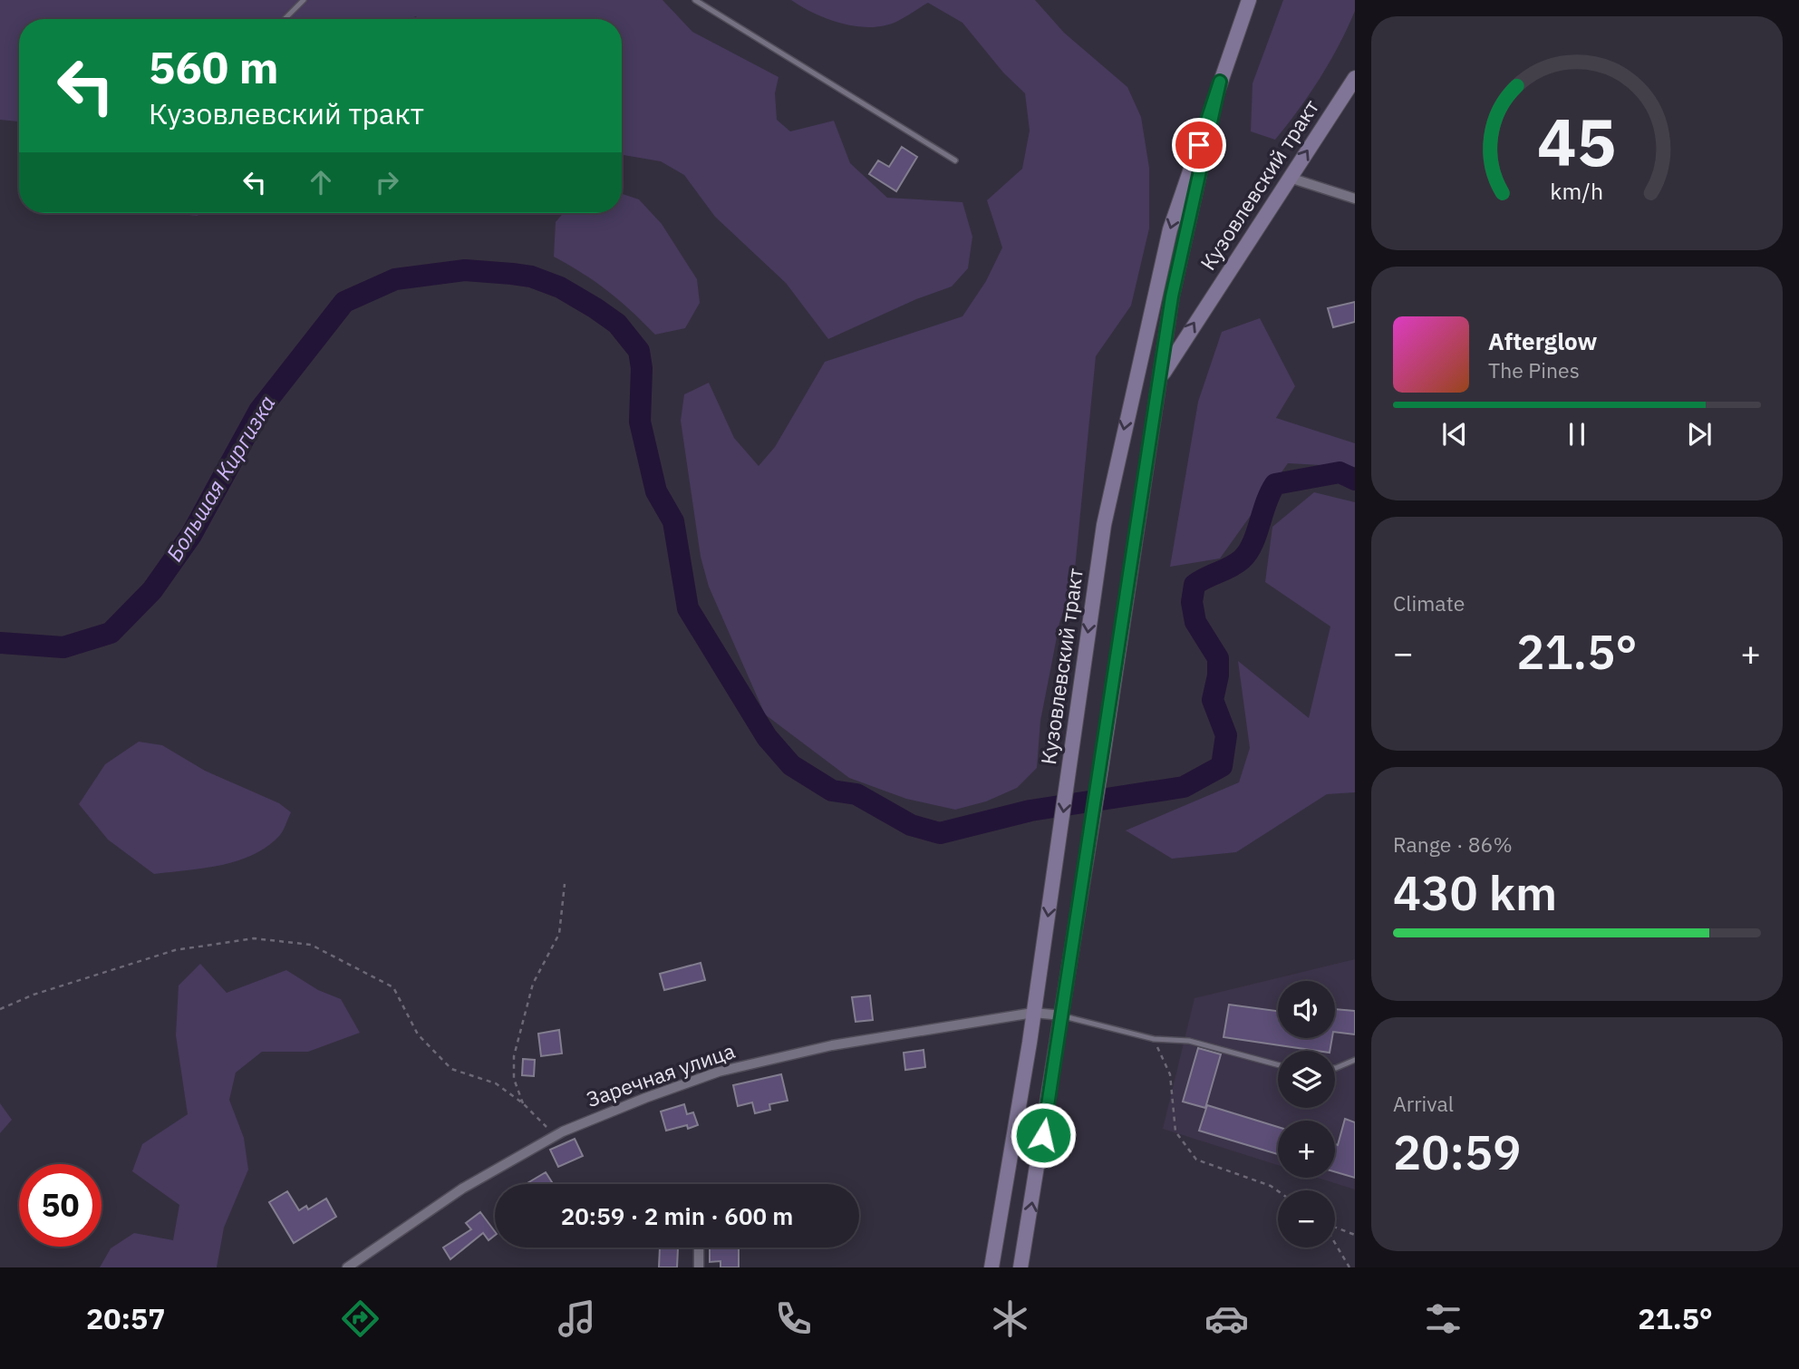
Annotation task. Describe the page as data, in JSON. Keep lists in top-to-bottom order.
{
  "streets": {
    "main road": ["Кузовлевский тракт"],
    "street": ["Заречная улица"]
  },
  "crossings": [
    ["Кузовлевский тракт", "Заречная улица"]
  ],
  "water": ["Большая Киргизка"],
  "page": {
    "turn": ["560 m", "Кузовлевский тракт"],
    "song": ["Afterglow", "The Pines"],
    "tile": [
      "Climate",
      ["Range · 86%", "430 km"],
      ["Arrival", "20:59"]
    ],
    "heat": ["−", "21.5°", "+"],
    "map_buttons": ["+", "−"],
    "limit": "50",
    "trip": "20:59 · 2 min · 600 m",
    "tabs": ["20:57", "21.5°"],
    "gauge": ["45", "km/h"]
  }
}
